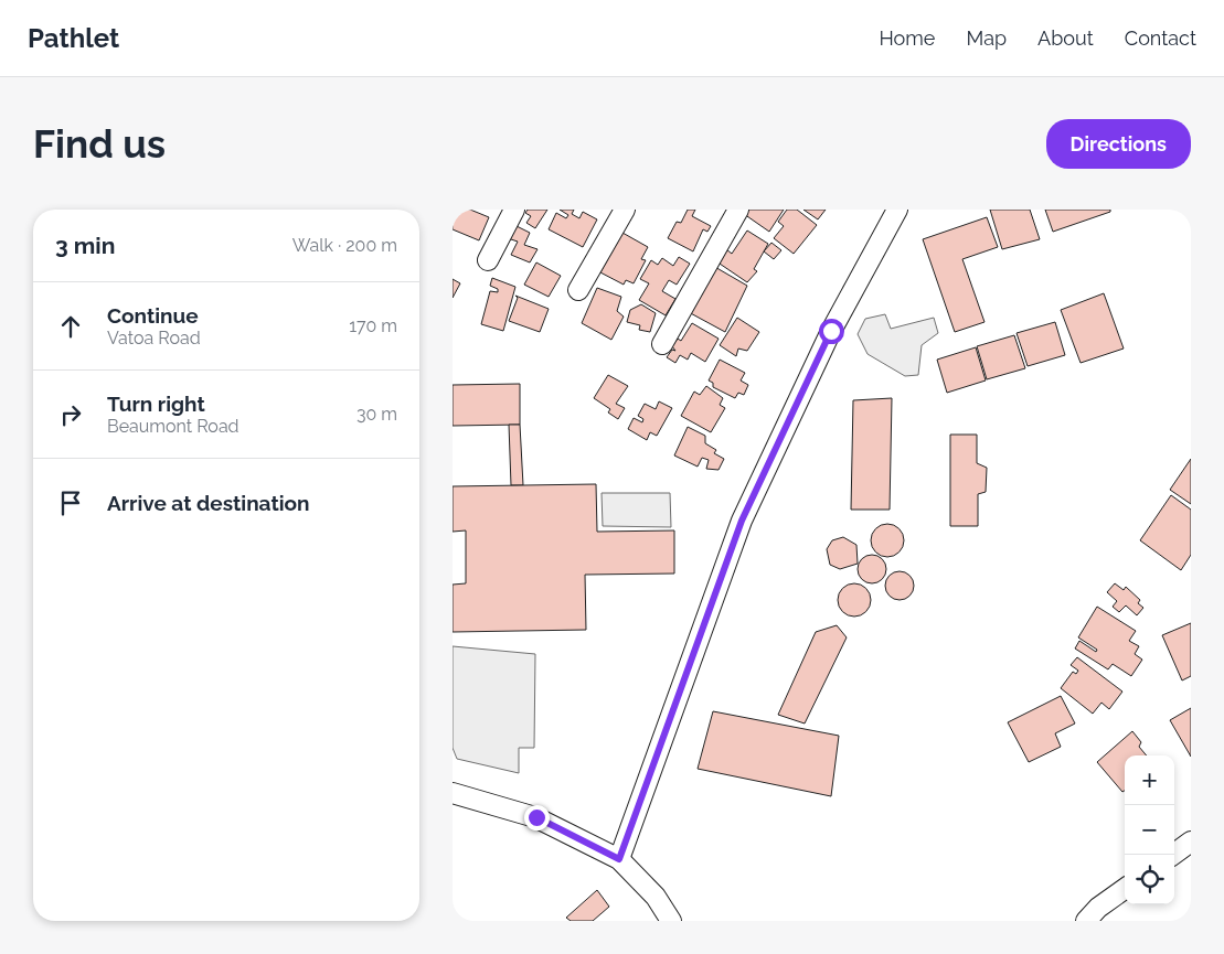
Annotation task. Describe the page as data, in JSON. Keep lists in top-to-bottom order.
{
  "page": {
    "header": "Pathlet",
    "nav": [
      "Home",
      "Map",
      "About",
      "Contact"
    ],
    "buttons": "Directions",
    "title": "Find us",
    "heading": ["3 min", "Walk · 200 m"],
    "list": [
      ["Continue", "Vatoa Road", "170 m"],
      ["Turn right", "Beaumont Road", "30 m"],
      "Arrive at destination"
    ],
    "map_buttons": ["+", "−"]
  }
}
